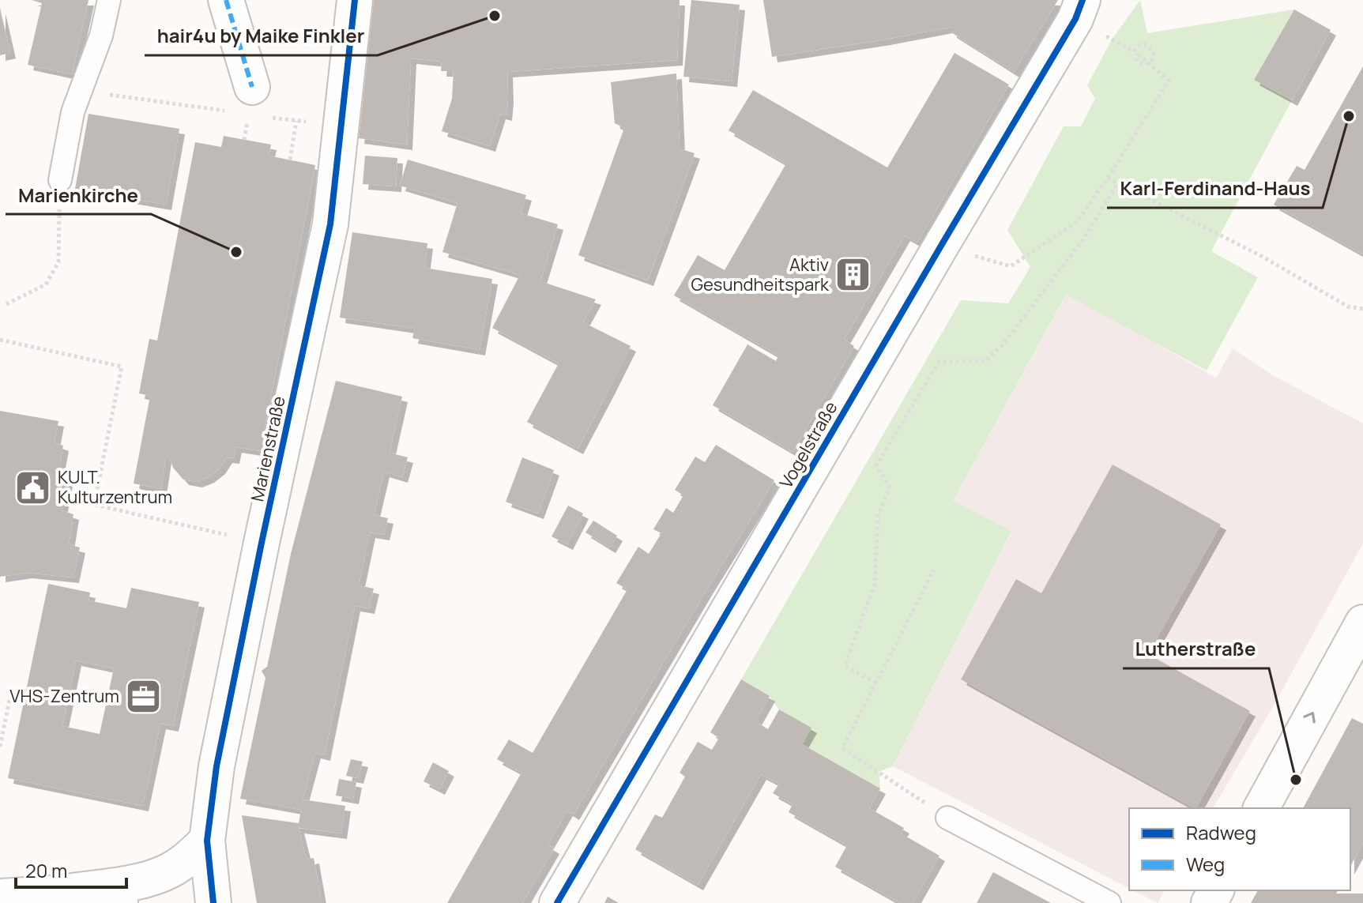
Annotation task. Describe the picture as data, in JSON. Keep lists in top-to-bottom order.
{
  "streets": {
    "street": ["Vogelstraße", "Marienstraße"]
  },
  "places": {
    "other": [
      "hair4u by Maike Finkler",
      "Karl-Ferdinand-Haus",
      "Marienkirche",
      "Lutherstraße"
    ],
    "building": ["Aktiv Gesundheitspark"],
    "public building": ["KULT. Kulturzentrum"],
    "office": ["VHS-Zentrum"]
  },
  "legend": ["Radweg", "Weg"],
  "scale_bar": "20 m"
}
